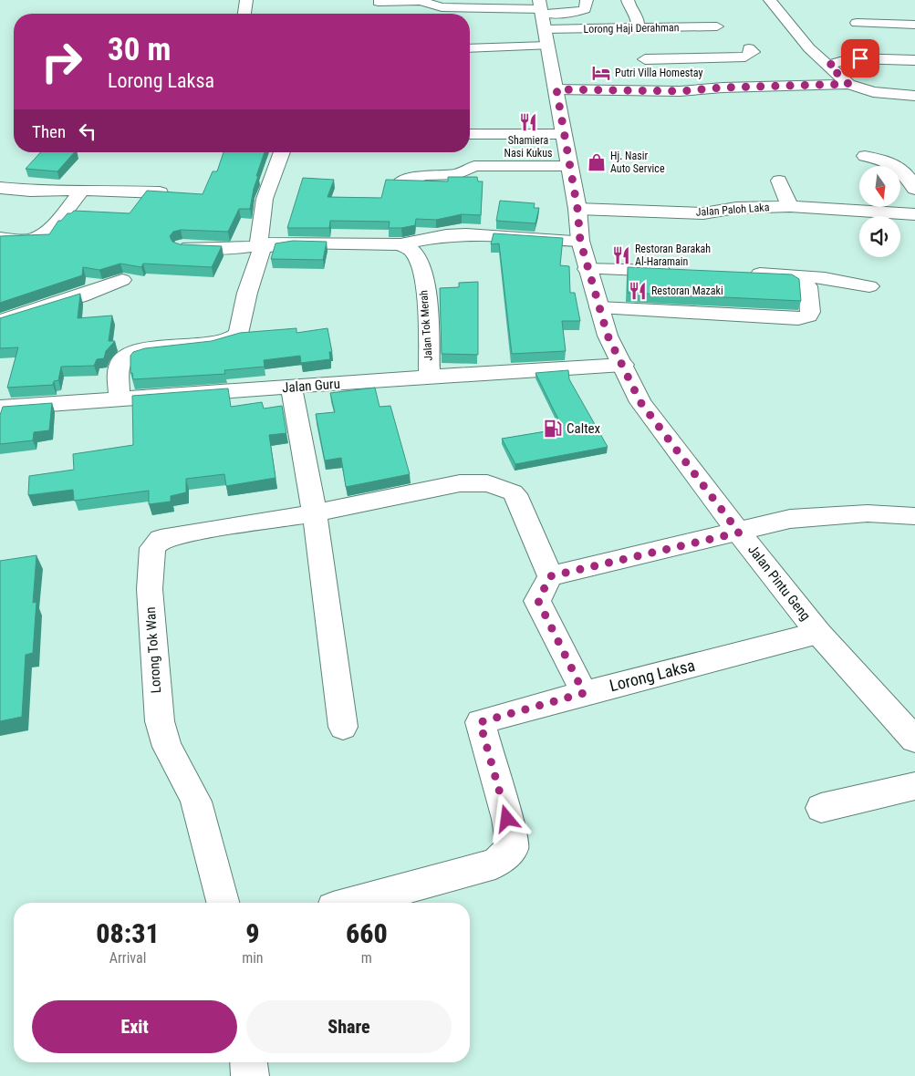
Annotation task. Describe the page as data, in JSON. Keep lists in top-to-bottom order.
{
  "streets": {
    "street": [
      "Lorong Haji Derahman",
      "Jalan Paloh Laka",
      "Jalan Tok Merah",
      "Jalan Guru",
      "Jalan Pintu Geng",
      "Lorong Tok Wan",
      "Lorong Laksa"
    ]
  },
  "crossings": [
    ["Lorong Haji Derahman", "Jalan Pintu Geng"],
    ["Jalan Paloh Laka", "Jalan Pintu Geng"],
    ["Jalan Tok Merah", "Jalan Guru"],
    ["Jalan Guru", "Jalan Pintu Geng"],
    ["Jalan Pintu Geng", "Lorong Laksa"]
  ],
  "places": {
    "hotel": ["Putri Villa Homestay"],
    "restaurant": ["Shamiera Nasi Kukus", "Restoran Barakah Al-Haramain", "Restoran Mazaki"],
    "shop": ["Hj. Nasir Auto Service"],
    "fuel station": ["Caltex"]
  },
  "north": "bottom",
  "page": {
    "turn": ["30 m", "Lorong Laksa"],
    "then": "Then",
    "eta": [
      "08:31",
      "Arrival",
      "9",
      "min",
      "660",
      "m"
    ],
    "buttons": ["Exit", "Share"]
  }
}
